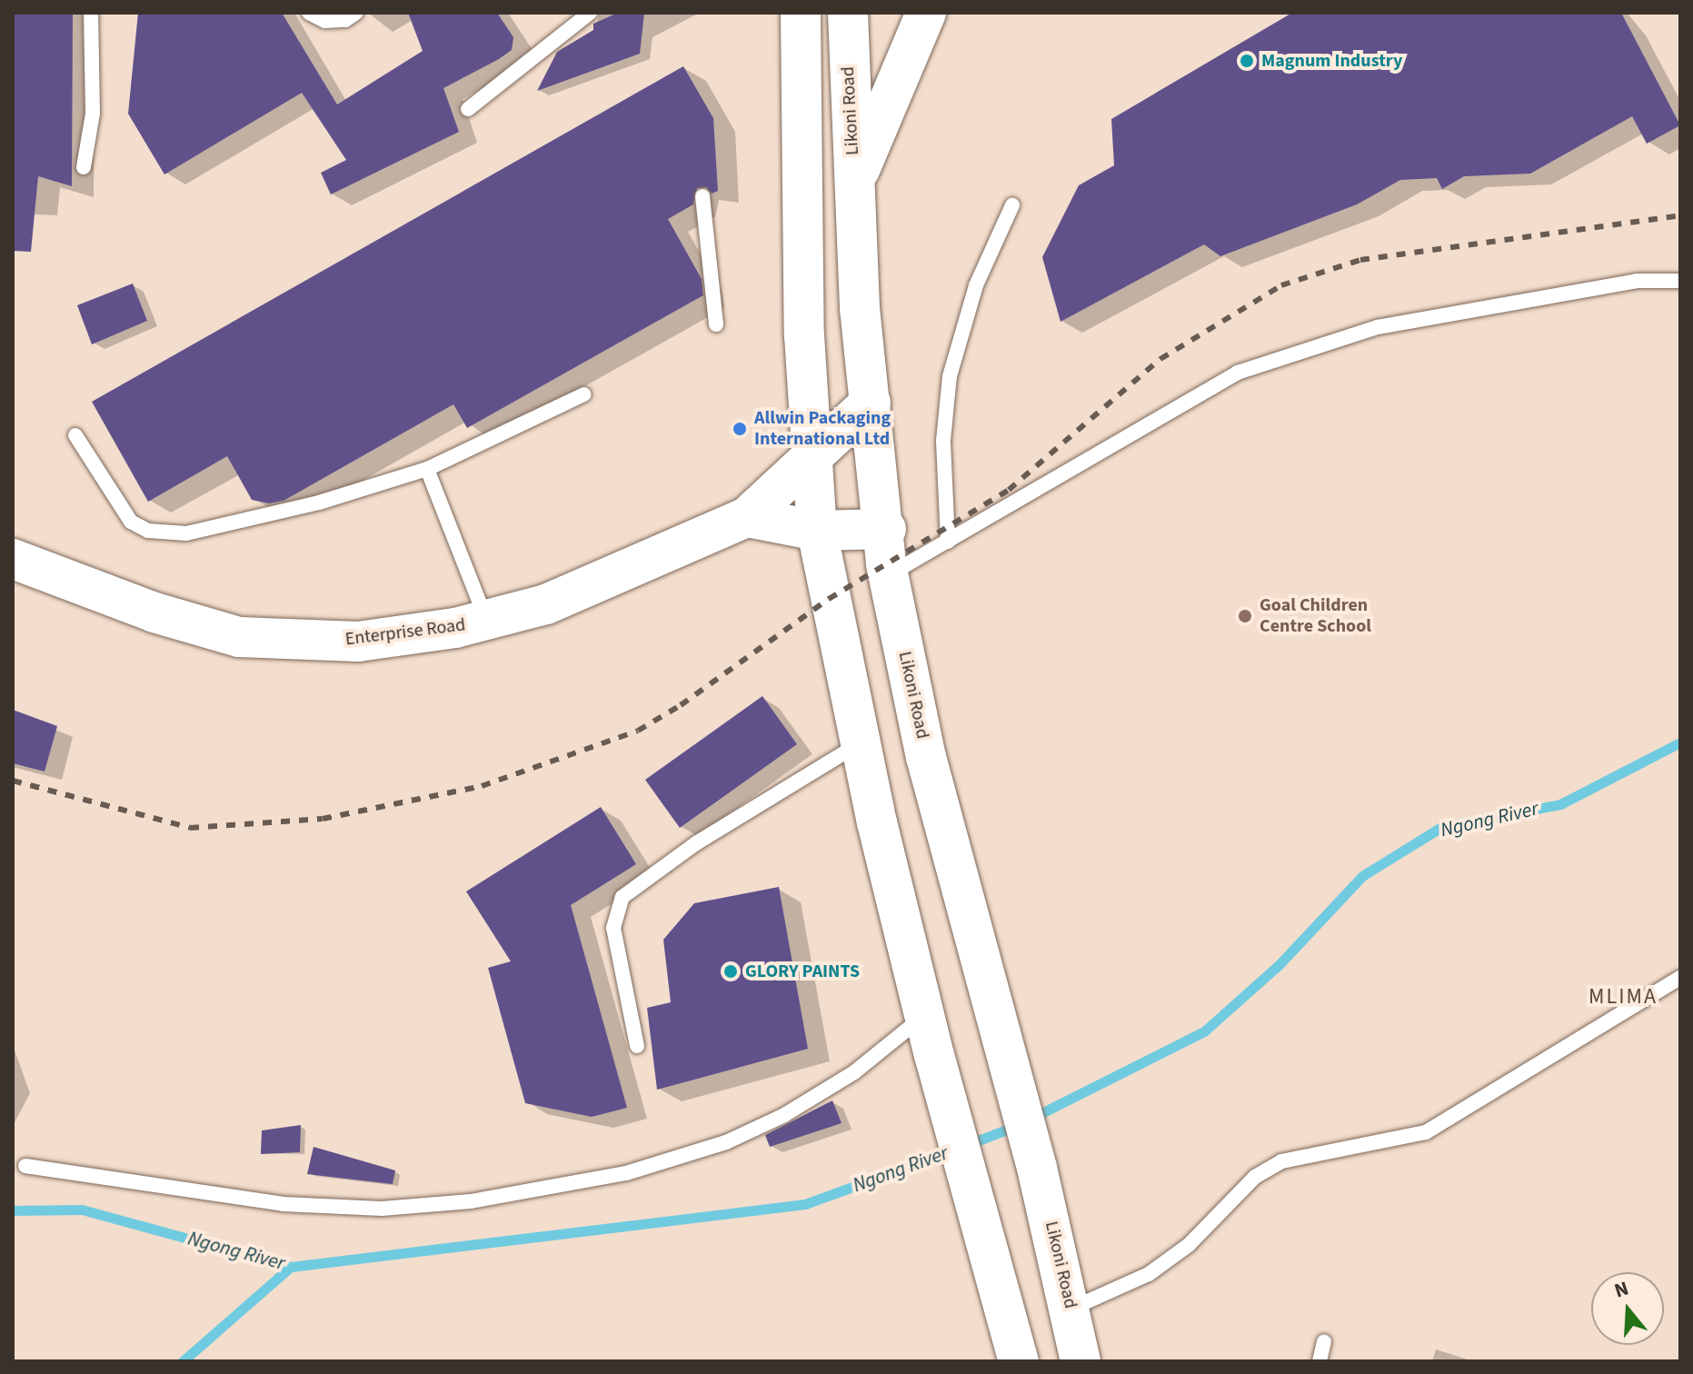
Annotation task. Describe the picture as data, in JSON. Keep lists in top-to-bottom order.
{
  "streets": {
    "main road": ["Likoni Road", "Enterprise Road"]
  },
  "crossings": [
    ["Likoni Road", "Enterprise Road"]
  ],
  "districts": ["MLIMA"],
  "water": ["Ngong River"],
  "places": [
    "Magnum Industry",
    "Allwin Packaging International Ltd",
    "Goal Children Centre School",
    "GLORY PAINTS"
  ],
  "north": "top"
}
